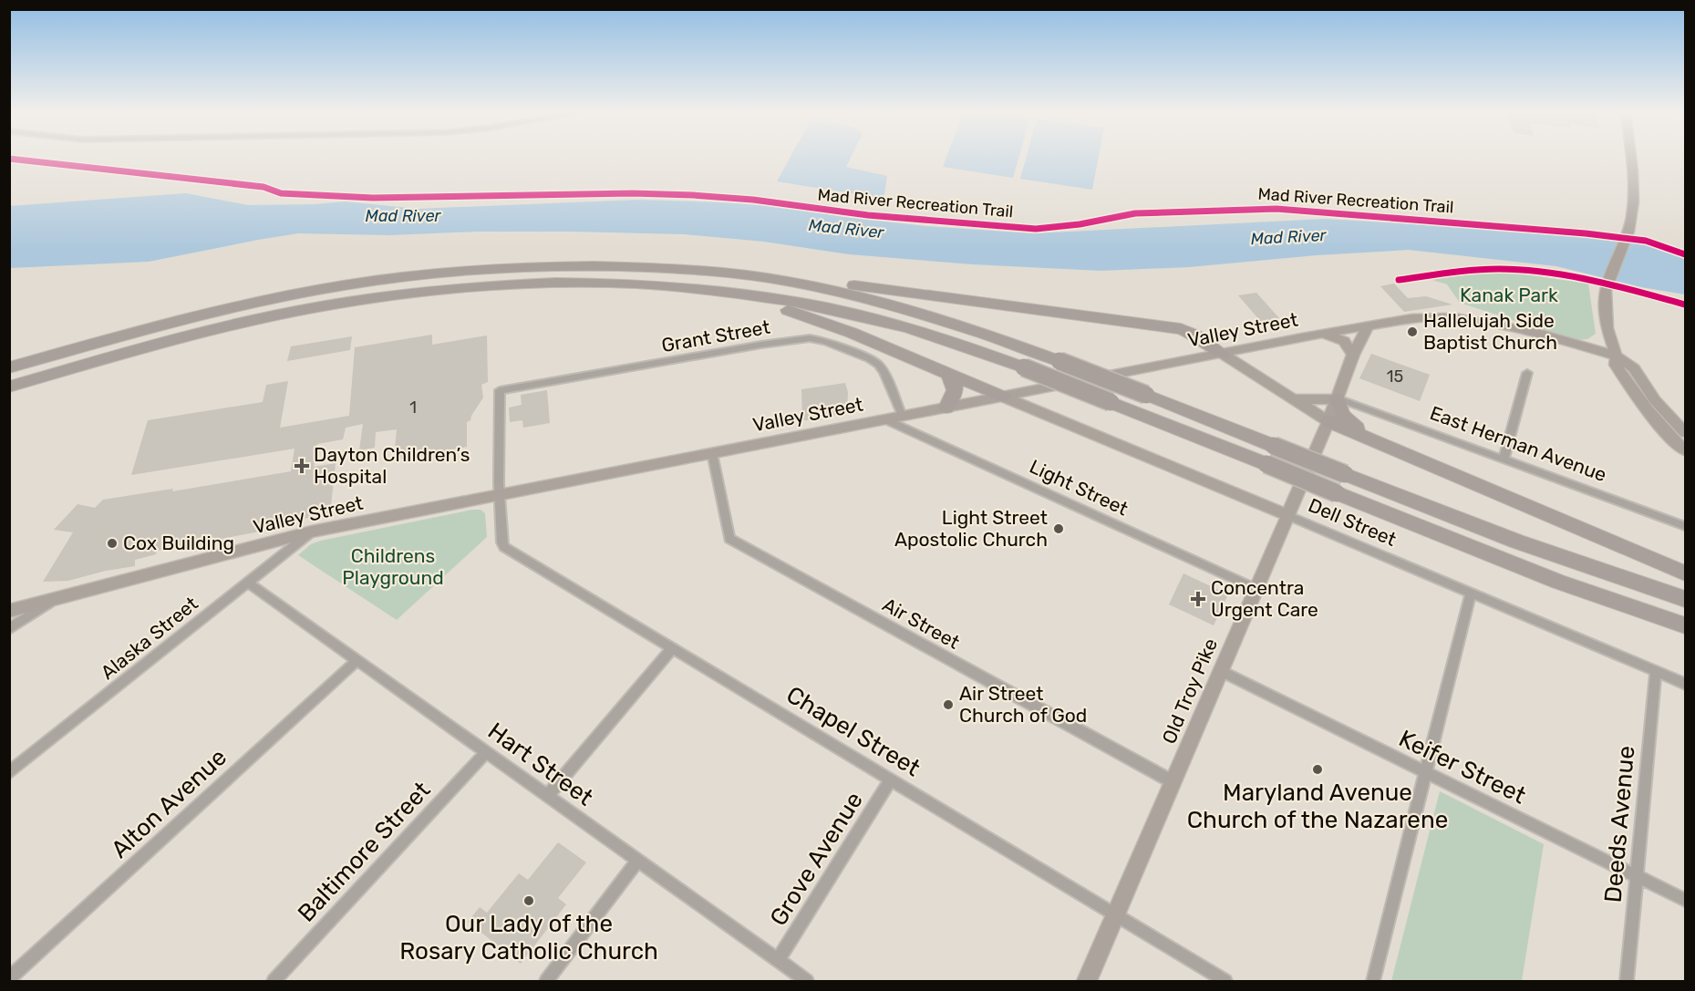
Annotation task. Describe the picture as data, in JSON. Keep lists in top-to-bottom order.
{
  "streets": {
    "main road": ["Valley Street", "Dell Street", "Old Troy Pike"],
    "street": [
      "Grant Street",
      "East Herman Avenue",
      "Light Street",
      "Air Street",
      "Alaska Street",
      "Chapel Street",
      "Hart Street",
      "Keifer Street",
      "Alton Avenue",
      "Deeds Avenue",
      "Baltimore Street",
      "Grove Avenue"
    ],
    "cycle path": ["Mad River Recreation Trail"]
  },
  "crossings": [
    ["Valley Street", "Grant Street"],
    ["Valley Street", "Light Street"],
    ["Valley Street", "Dell Street"],
    ["Valley Street", "Air Street"],
    ["Valley Street", "Alaska Street"],
    ["Valley Street", "Old Troy Pike"],
    ["Valley Street", "Chapel Street"],
    ["Grant Street", "Chapel Street"],
    ["East Herman Avenue", "Old Troy Pike"],
    ["Light Street", "Old Troy Pike"],
    ["Dell Street", "Old Troy Pike"],
    ["Dell Street", "Deeds Avenue"],
    ["Air Street", "Old Troy Pike"],
    ["Alaska Street", "Hart Street"],
    ["Old Troy Pike", "Chapel Street"],
    ["Old Troy Pike", "Keifer Street"],
    ["Chapel Street", "Grove Avenue"],
    ["Hart Street", "Alton Avenue"],
    ["Hart Street", "Baltimore Street"],
    ["Hart Street", "Grove Avenue"],
    ["Keifer Street", "Deeds Avenue"]
  ],
  "water": ["Mad River"],
  "parks": ["Kanak Park", "Childrens Playground"],
  "places": {
    "other": [
      "Hallelujah Side Baptist Church",
      "Light Street Apostolic Church",
      "Cox Building",
      "Air Street Church of God",
      "Maryland Avenue Church of the Nazarene",
      "Our Lady of the Rosary Catholic Church"
    ],
    "health": ["Dayton Children’s Hospital", "Concentra Urgent Care"]
  },
  "house_numbers": ["15", "1"]
}
